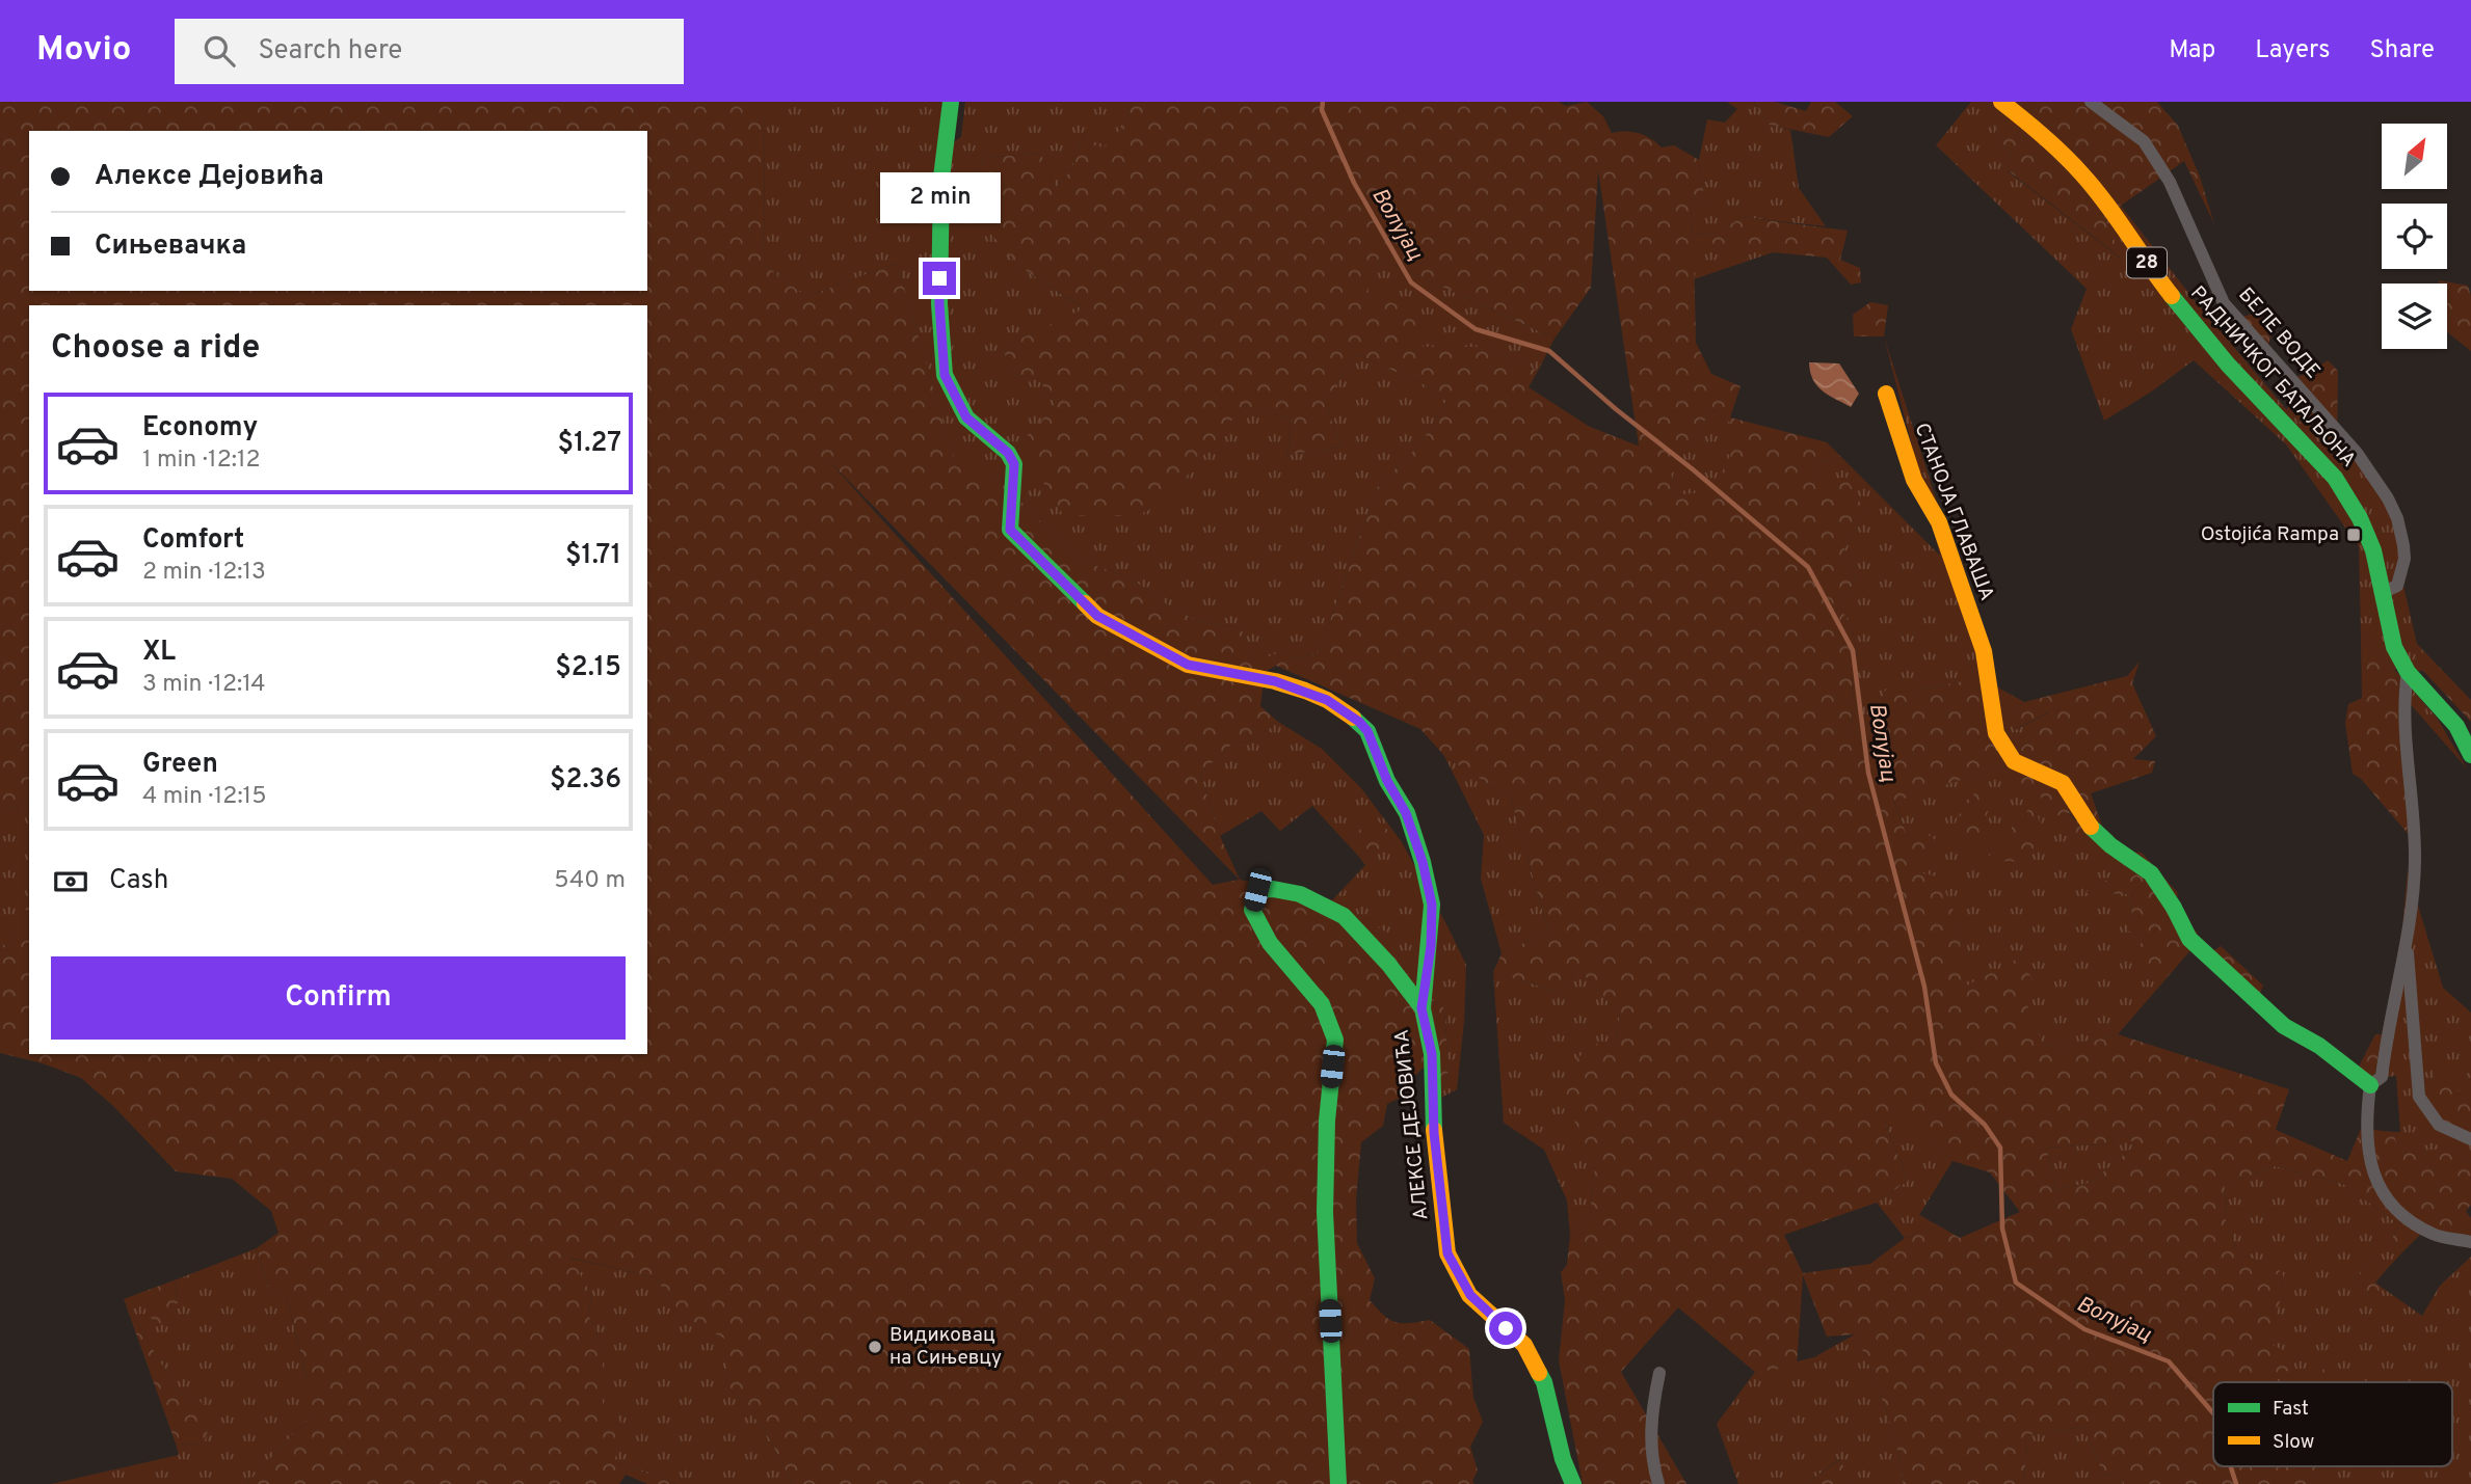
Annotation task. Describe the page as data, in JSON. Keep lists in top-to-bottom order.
{
  "streets": {
    "street": [
      "28",
      "БЕЛЕ ВОДЕ",
      "РАДНИЧКОГ БАТАЉОНА",
      "СТАНОЈА ГЛАВАША",
      "АЛЕКСЕ ДЕЈОВИЋА"
    ]
  },
  "crossings": [
    ["БЕЛЕ ВОДЕ", "РАДНИЧКОГ БАТАЉОНА"]
  ],
  "water": ["Волујац"],
  "places": {
    "transit": ["Ostojića Rampa"],
    "other": ["Видиковац на Сињевцу"]
  },
  "legend": ["Fast", "Slow"],
  "north": "top right",
  "page": {
    "header": "Movio",
    "search": "Search here",
    "nav": ["Map", "Layers", "Share"],
    "banner": ["Алексе Дејовића", "Сињевачка"],
    "bubble": "2 min",
    "heading": "Choose a ride",
    "list": [
      {
        "name": "Economy",
        "note": "1 min · 12:12",
        "value": "$1.27"
      },
      {
        "name": "Comfort",
        "note": "2 min · 12:13",
        "value": "$1.71"
      },
      {
        "name": "XL",
        "note": "3 min · 12:14",
        "value": "$2.15"
      },
      {
        "name": "Green",
        "note": "4 min · 12:15",
        "value": "$2.36"
      }
    ],
    "pay": ["Cash", "540 m"],
    "buttons": "Confirm"
  }
}
